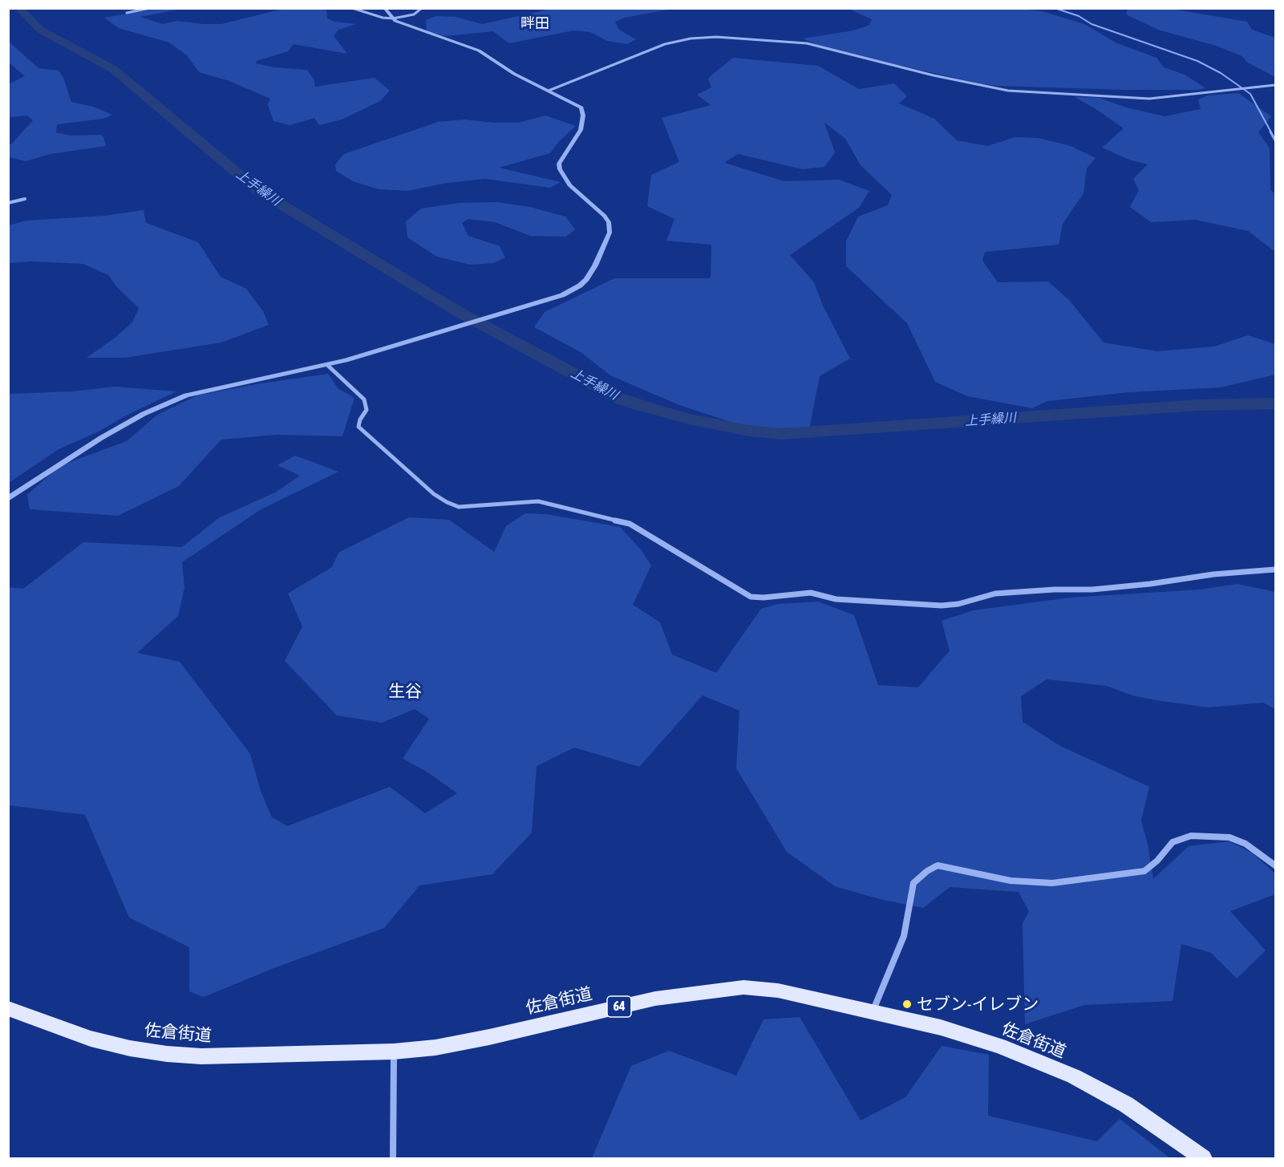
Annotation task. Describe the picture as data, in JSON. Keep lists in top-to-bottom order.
{
  "streets": {
    "main road": ["佐倉街道", "64"]
  },
  "districts": ["畔田", "生谷"],
  "water": ["上手繰川"],
  "places": ["セブン-イレブン"]
}
